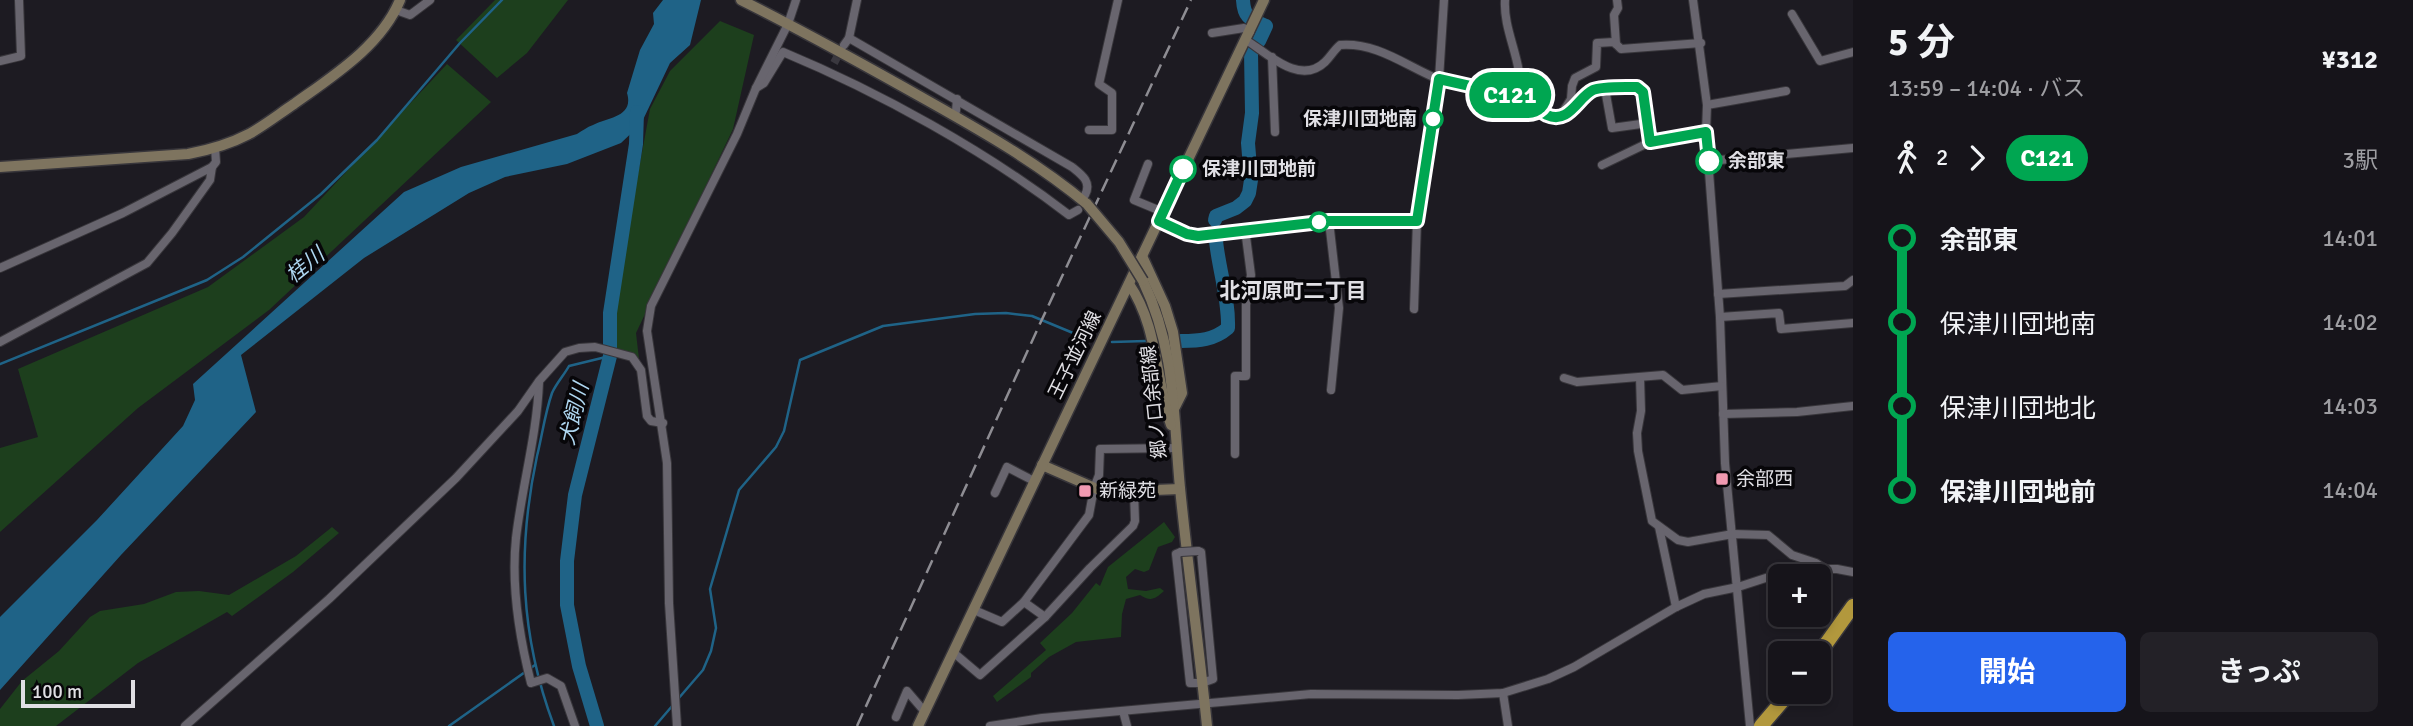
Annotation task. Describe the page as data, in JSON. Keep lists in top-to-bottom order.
{
  "streets": {
    "main road": ["王子並河線", "郷ノ口余部線"]
  },
  "districts": ["北河原町二丁目"],
  "water": ["桂川", "犬飼川"],
  "places": {
    "other": ["保津川団地南", "余部東", "保津川団地前"],
    "transit": ["余部西", "新緑苑"]
  },
  "lines": ["bus line C121"],
  "scale_bar": "100 m",
  "page": {
    "on_map": "C121",
    "heading": ["5 分", "13:59 – 14:04 · バス", "¥312"],
    "legs": ["2", "C121", "3駅"],
    "list": [
      {
        "name": "余部東",
        "value": "14:01"
      },
      {
        "name": "保津川団地南",
        "value": "14:02"
      },
      {
        "name": "保津川団地北",
        "value": "14:03"
      },
      {
        "name": "保津川団地前",
        "value": "14:04"
      }
    ],
    "map_buttons": ["+", "−"],
    "buttons": ["開始", "きっぷ"],
    "scale": "100 m"
  }
}
